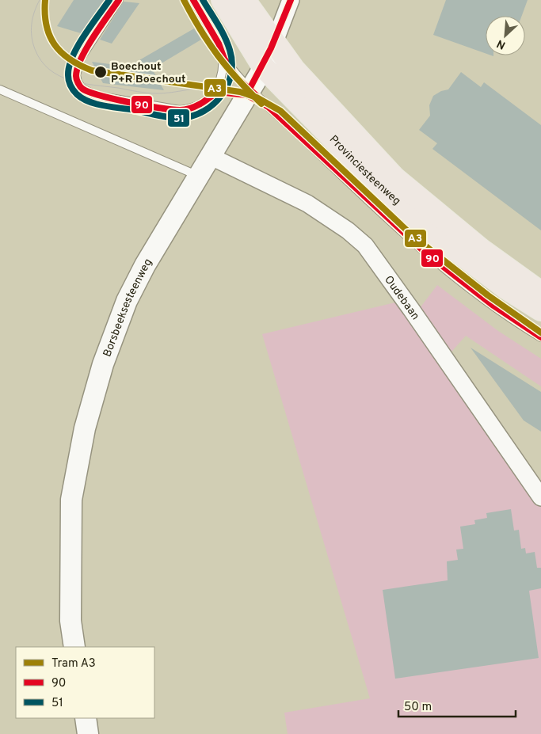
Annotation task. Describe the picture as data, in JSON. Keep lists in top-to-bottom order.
{
  "streets": {
    "main road": ["Provinciesteenweg"],
    "street": ["Oudebaan", "Borsbeeksesteenweg"]
  },
  "crossings": [
    ["Provinciesteenweg", "Borsbeeksesteenweg"],
    ["Oudebaan", "Borsbeeksesteenweg"]
  ],
  "places": ["Boechout P+R Boechout"],
  "lines": ["tram line A3", "transit line 90", "transit line 51"],
  "legend": ["Tram A3", "90", "51"],
  "scale_bar": "50 m",
  "north": "bottom left"
}
